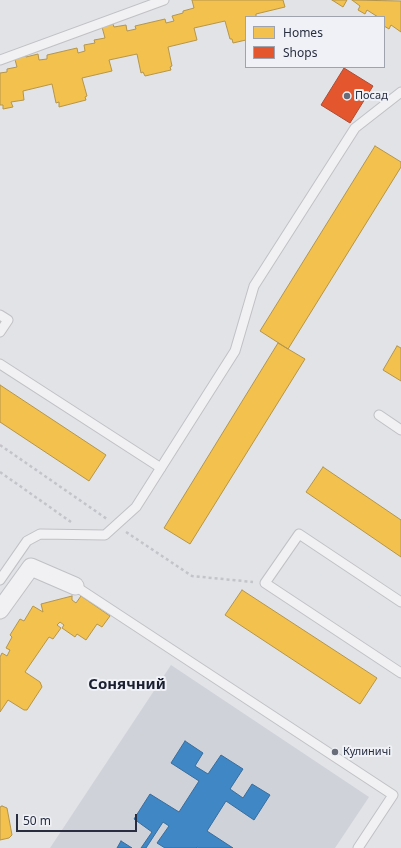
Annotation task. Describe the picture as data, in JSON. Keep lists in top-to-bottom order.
{
  "districts": ["Сонячний"],
  "places": ["Посад", "Кулиничі"],
  "legend": ["Homes", "Shops"],
  "scale_bar": "50 m"
}
